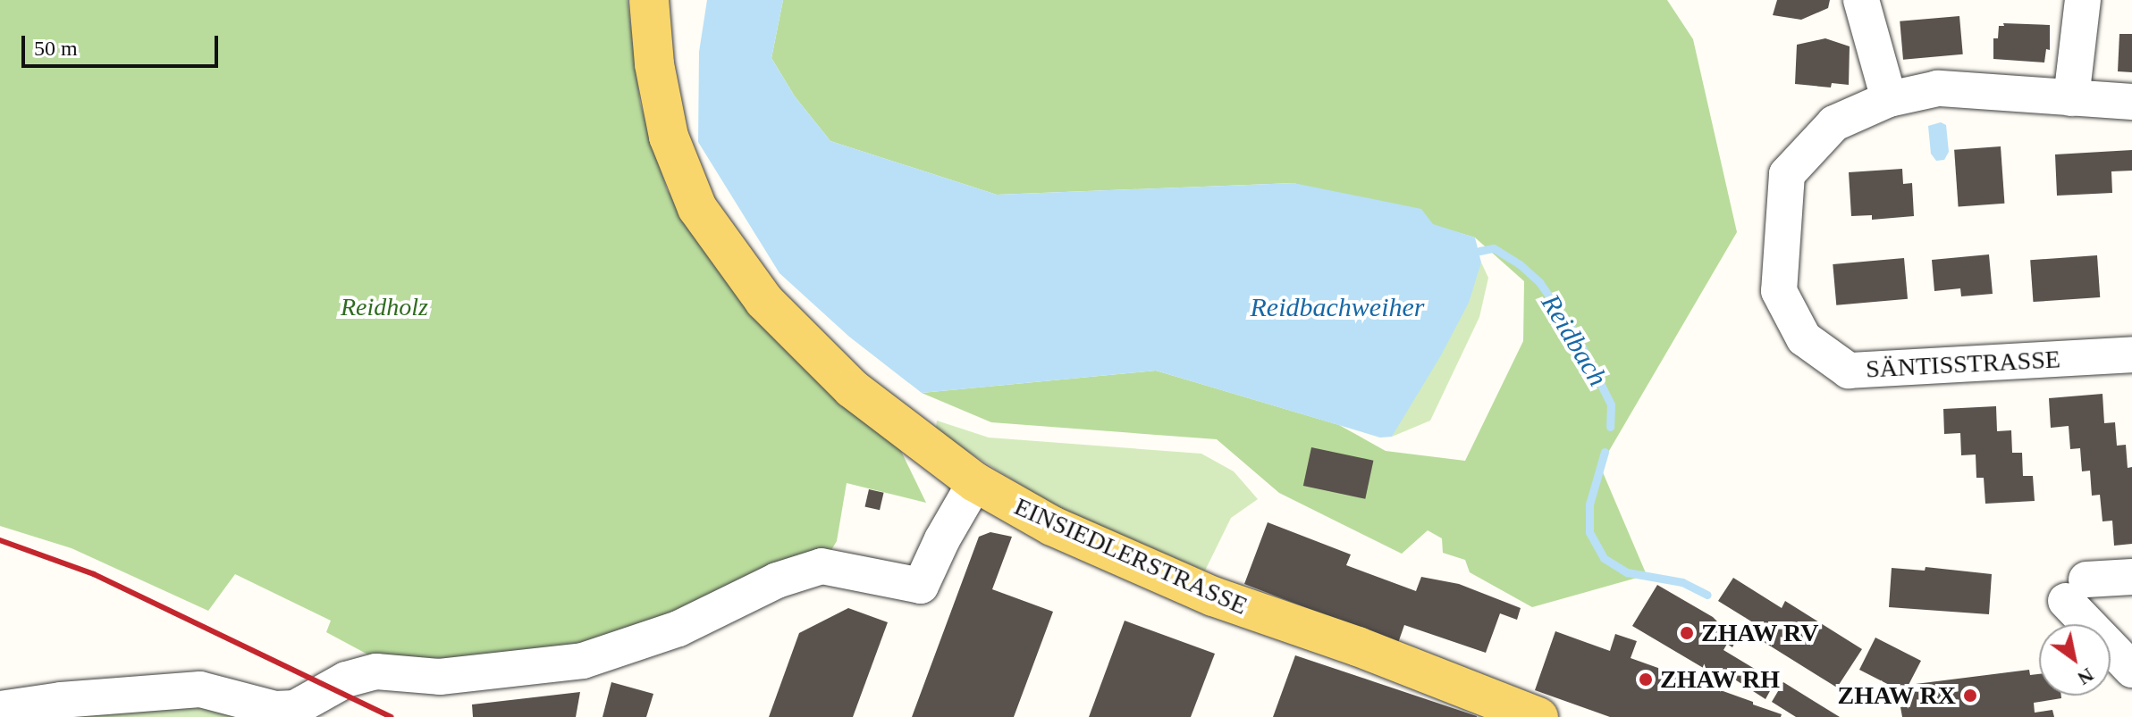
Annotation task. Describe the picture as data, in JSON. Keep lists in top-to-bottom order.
{
  "streets": {
    "main road": ["EINSIEDLERSTRASSE"],
    "street": ["SÄNTISSTRASSE"]
  },
  "water": ["Reidbachweiher", "Reidbach"],
  "parks": ["Reidholz"],
  "places": ["ZHAW RV", "ZHAW RH", "ZHAW RX"],
  "scale_bar": "50 m",
  "north": "bottom right"
}
